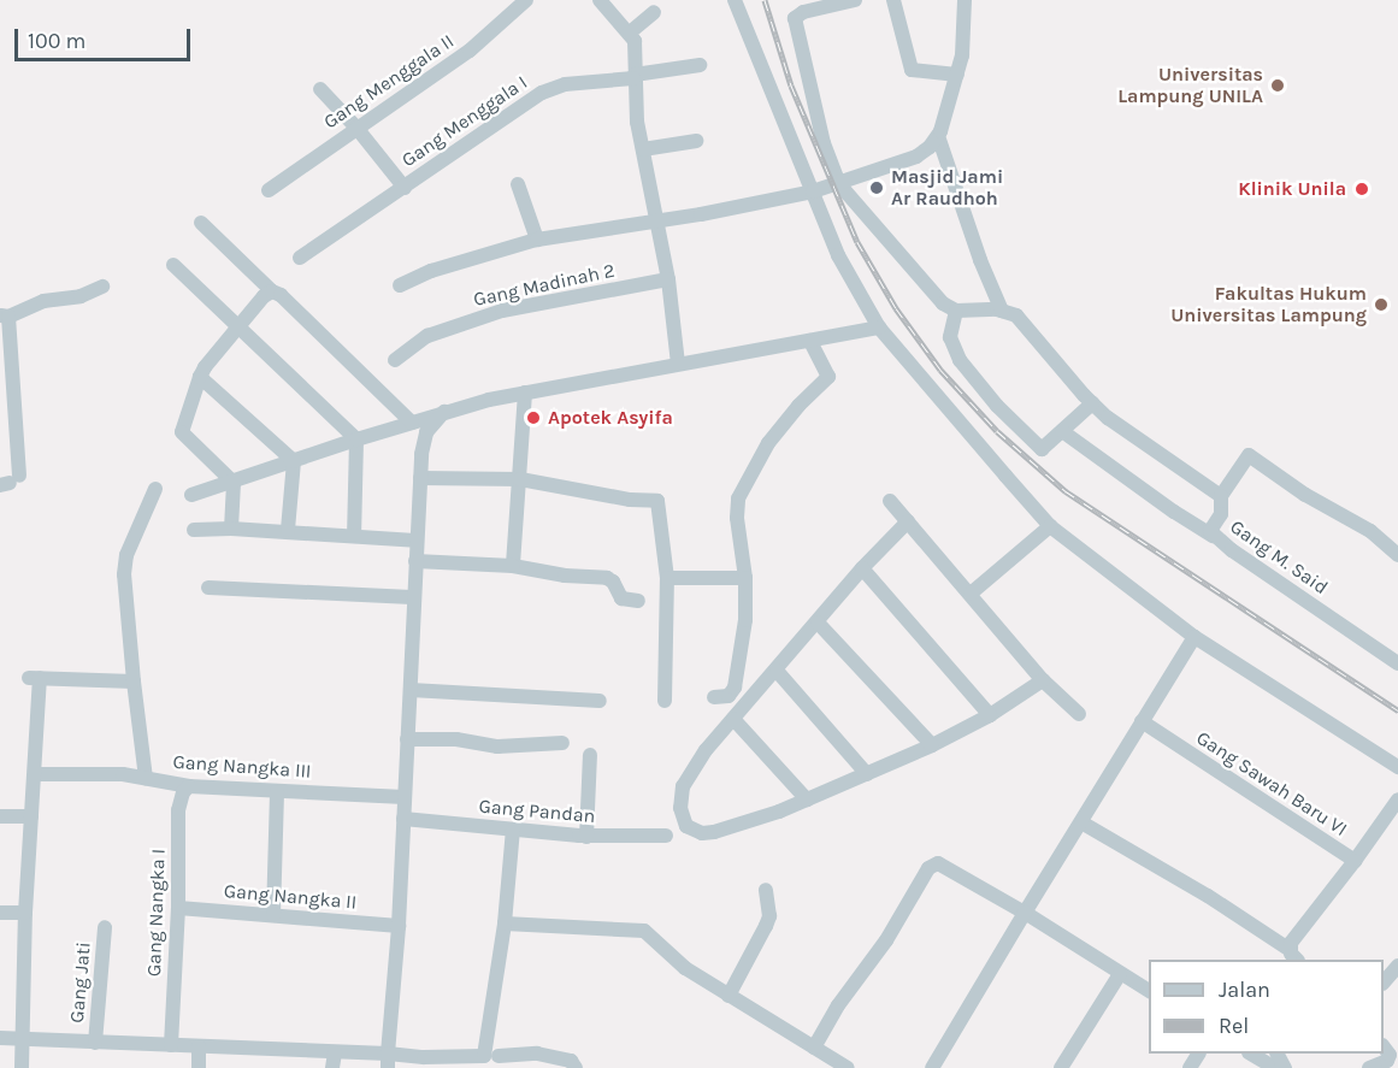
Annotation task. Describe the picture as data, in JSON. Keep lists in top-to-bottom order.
{
  "streets": {
    "street": [
      "Gang Menggala II",
      "Gang Menggala I",
      "Gang Madinah 2",
      "Gang M. Said",
      "Gang Nangka III",
      "Gang Sawah Baru VI",
      "Gang Pandan",
      "Gang Nangka II",
      "Gang Nangka I",
      "Gang Jati"
    ]
  },
  "crossings": [
    ["Gang Nangka III", "Gang Nangka I"],
    ["Gang Nangka II", "Gang Nangka I"]
  ],
  "places": [
    "Universitas Lampung UNILA",
    "Masjid Jami Ar Raudhoh",
    "Klinik Unila",
    "Fakultas Hukum Universitas Lampung",
    "Apotek Asyifa"
  ],
  "legend": ["Jalan", "Rel"],
  "scale_bar": "100 m"
}
